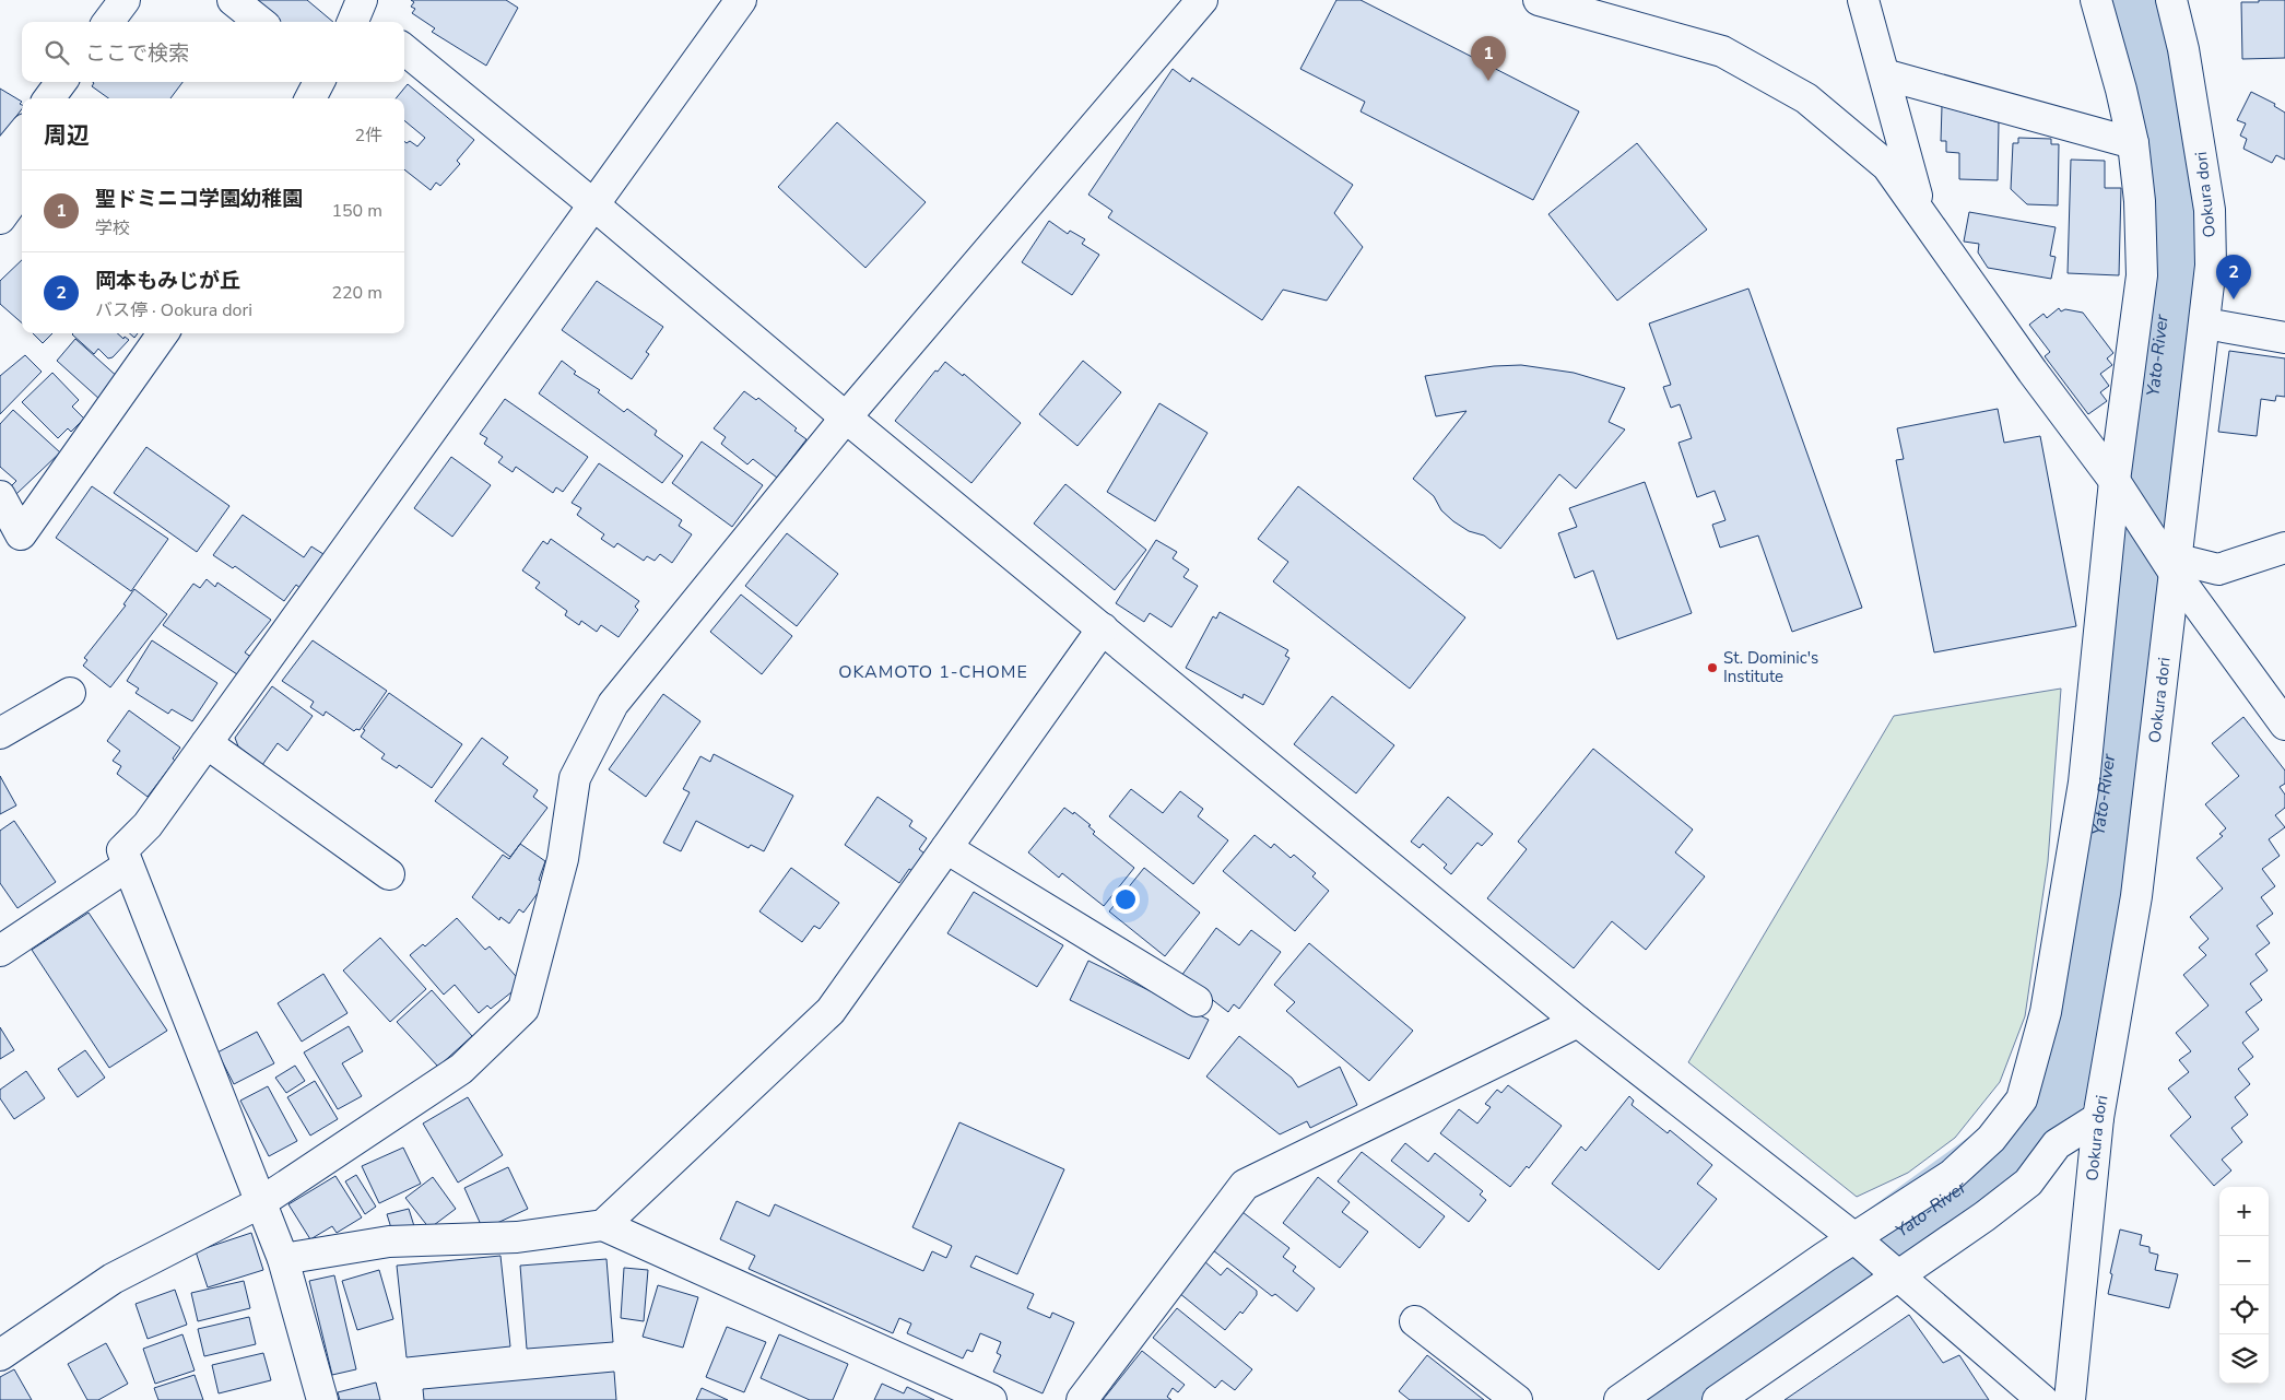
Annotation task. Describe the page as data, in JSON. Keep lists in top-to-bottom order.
{
  "streets": {
    "street": ["Ookura dori"]
  },
  "districts": ["OKAMOTO 1-CHOME"],
  "water": ["Yato-River"],
  "places": ["St. Dominic's Institute"],
  "page": {
    "search": "ここで検索",
    "pins": ["1", "2"],
    "heading": ["周辺", "2件"],
    "list": [
      {
        "mark": "1",
        "name": "聖ドミニコ学園幼稚園",
        "note": "学校",
        "value": "150 m"
      },
      {
        "mark": "2",
        "name": "岡本もみじが丘",
        "note": "バス停 · Ookura dori",
        "value": "220 m"
      }
    ],
    "map_buttons": ["+", "−"]
  }
}
